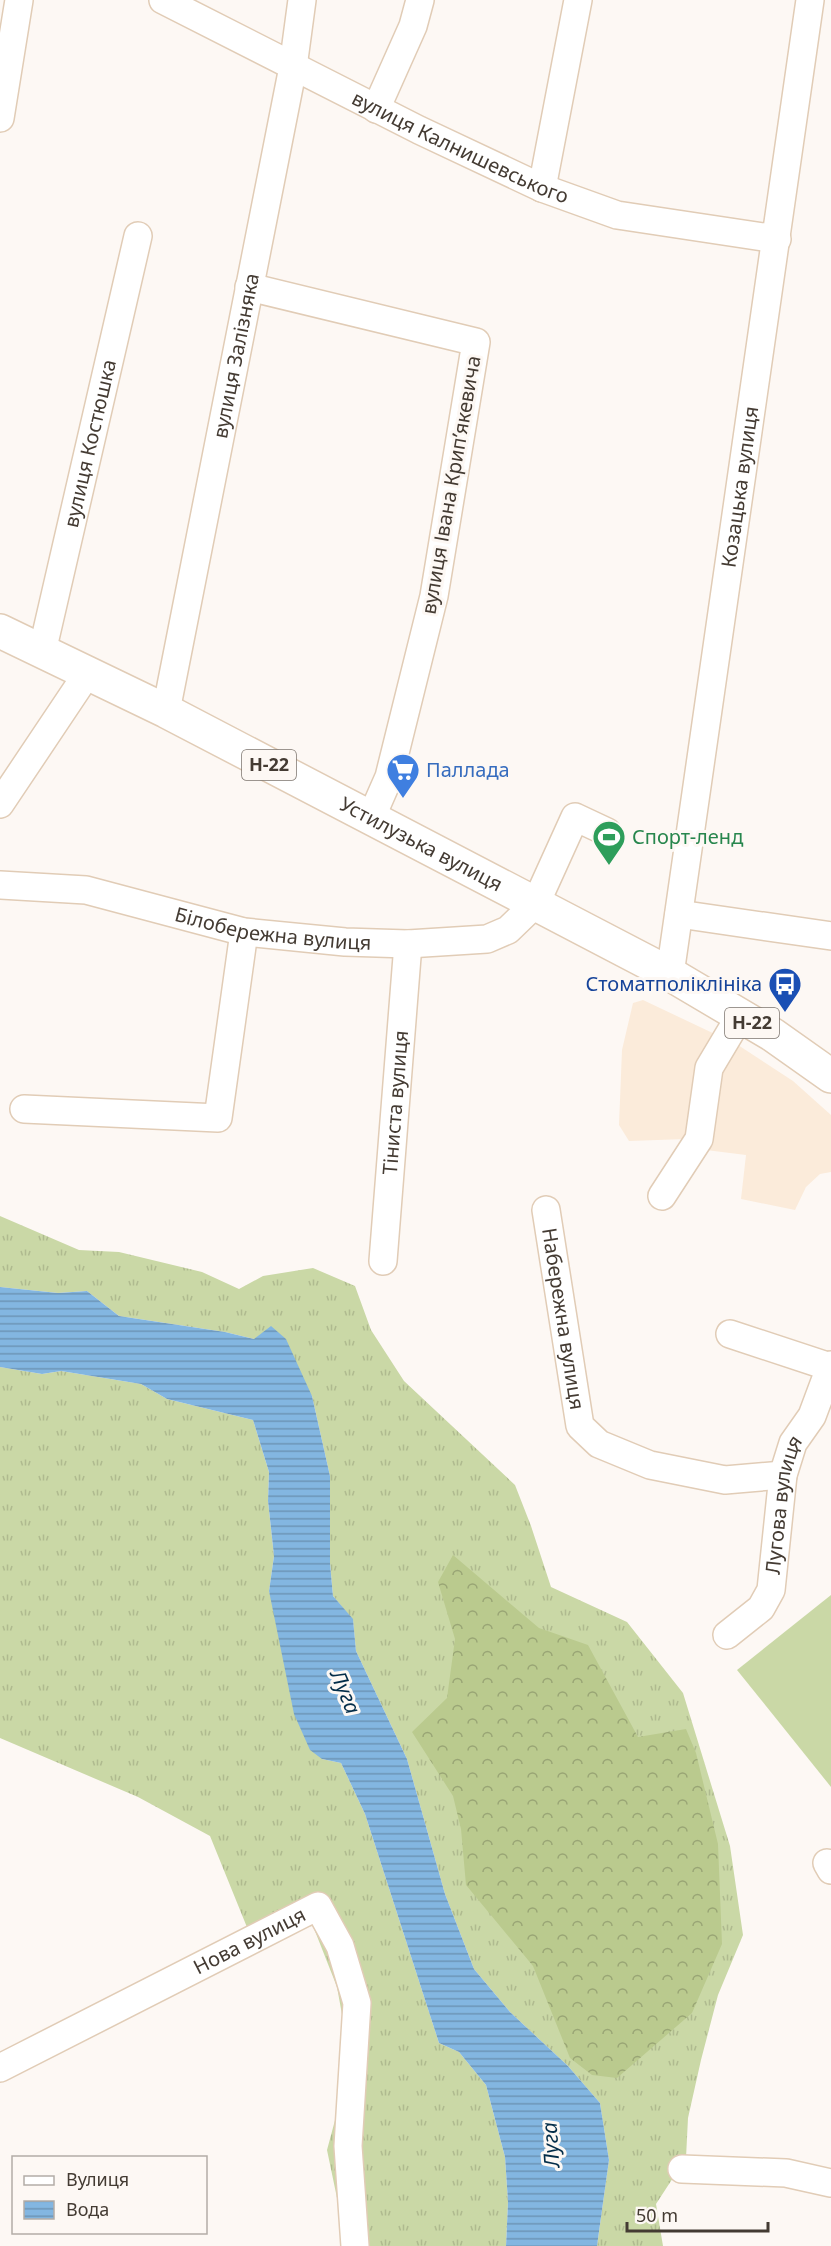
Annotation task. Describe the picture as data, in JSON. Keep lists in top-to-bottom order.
{
  "streets": {
    "main road": ["Н-22", "Устилузька вулиця"],
    "street": [
      "вулиця Калнишевського",
      "вулиця Залізняка",
      "вулиця Костюшка",
      "вулиця Івана Крипʼякевича",
      "Козацька вулиця",
      "Білобережна вулиця",
      "Тіниста вулиця",
      "Набережна вулиця",
      "Лугова вулиця",
      "Нова вулиця"
    ]
  },
  "crossings": [
    ["вулиця Калнишевського", "вулиця Залізняка"],
    ["вулиця Калнишевського", "Козацька вулиця"],
    ["вулиця Залізняка", "вулиця Івана Крипʼякевича"],
    ["вулиця Залізняка", "Устилузька вулиця"],
    ["вулиця Костюшка", "Устилузька вулиця"],
    ["вулиця Івана Крипʼякевича", "Устилузька вулиця"],
    ["Козацька вулиця", "Устилузька вулиця"],
    ["Устилузька вулиця", "Білобережна вулиця"],
    ["Білобережна вулиця", "Тіниста вулиця"],
    ["Набережна вулиця", "Лугова вулиця"]
  ],
  "water": ["Луга"],
  "places": {
    "supermarket": ["Паллада"],
    "sports": ["Спорт-ленд"],
    "bus stop": ["Стоматполіклініка"]
  },
  "legend": ["Вулиця", "Вода"],
  "scale_bar": "50 m"
}
